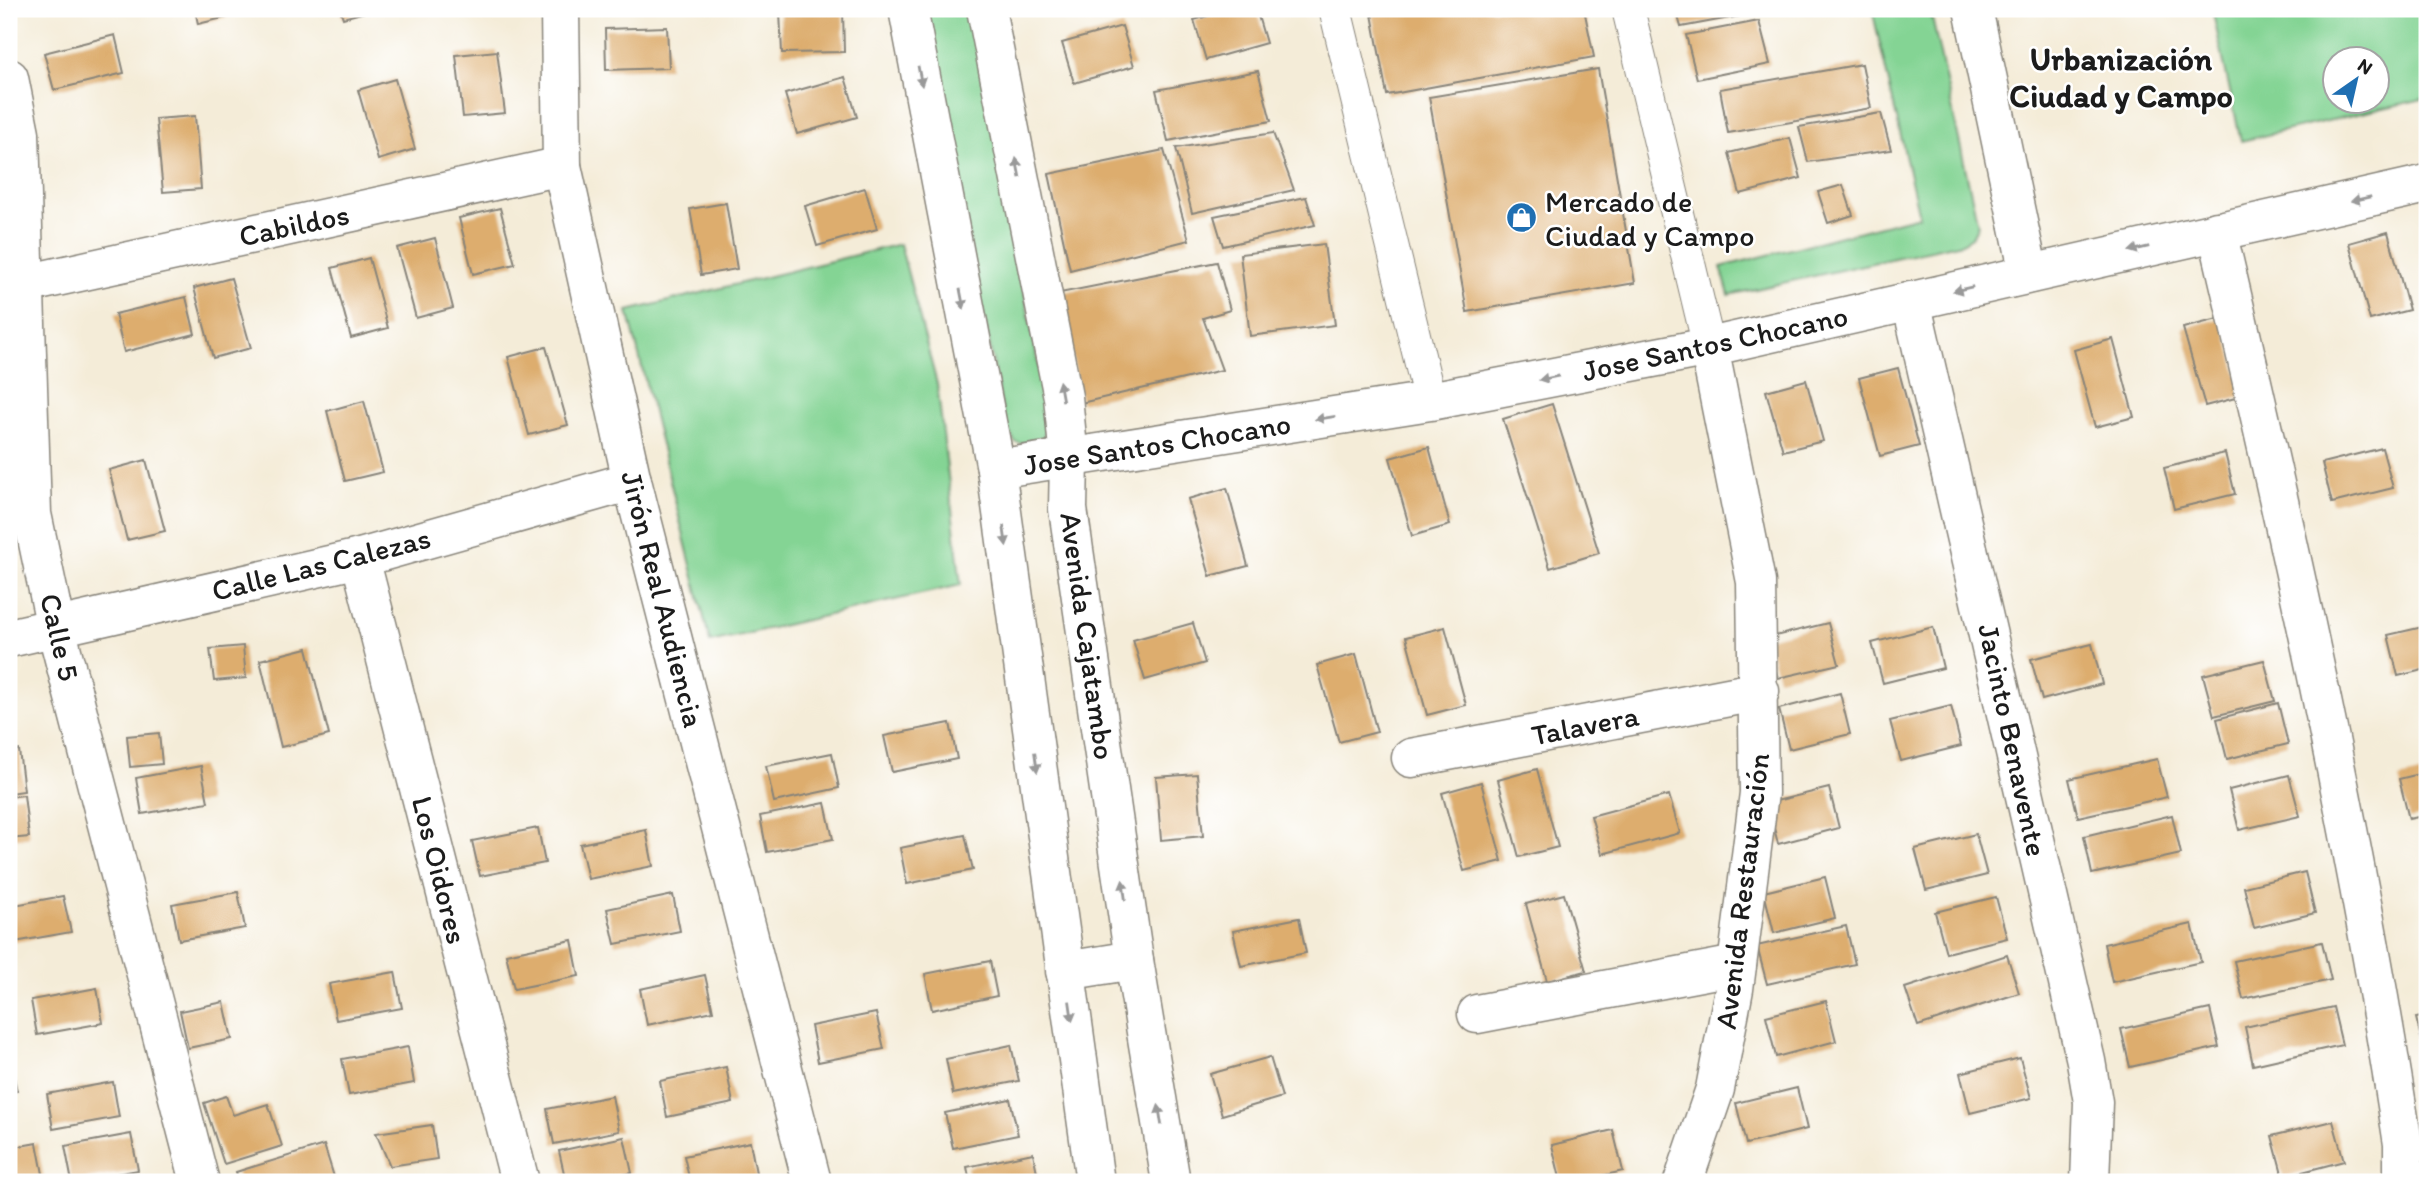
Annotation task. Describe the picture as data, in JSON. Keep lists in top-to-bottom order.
{
  "streets": {
    "street": [
      "Cabildos",
      "Jose Santos Chocano",
      "Calle Las Calezas",
      "Jirón Real Audiencia",
      "Avenida Cajatambo",
      "Calle 5",
      "Talavera",
      "Jacinto Benavente",
      "Los Oidores",
      "Avenida Restauración"
    ]
  },
  "crossings": [
    ["Cabildos", "Jirón Real Audiencia"],
    ["Cabildos", "Calle 5"],
    ["Jose Santos Chocano", "Avenida Cajatambo"],
    ["Jose Santos Chocano", "Jacinto Benavente"],
    ["Jose Santos Chocano", "Avenida Restauración"],
    ["Calle Las Calezas", "Jirón Real Audiencia"],
    ["Calle Las Calezas", "Calle 5"],
    ["Calle Las Calezas", "Los Oidores"],
    ["Talavera", "Avenida Restauración"]
  ],
  "one_way": ["Jose Santos Chocano"],
  "districts": ["Urbanización Ciudad y Campo"],
  "places": {
    "shop": ["Mercado de Ciudad y Campo"]
  },
  "north": "top right"
}
